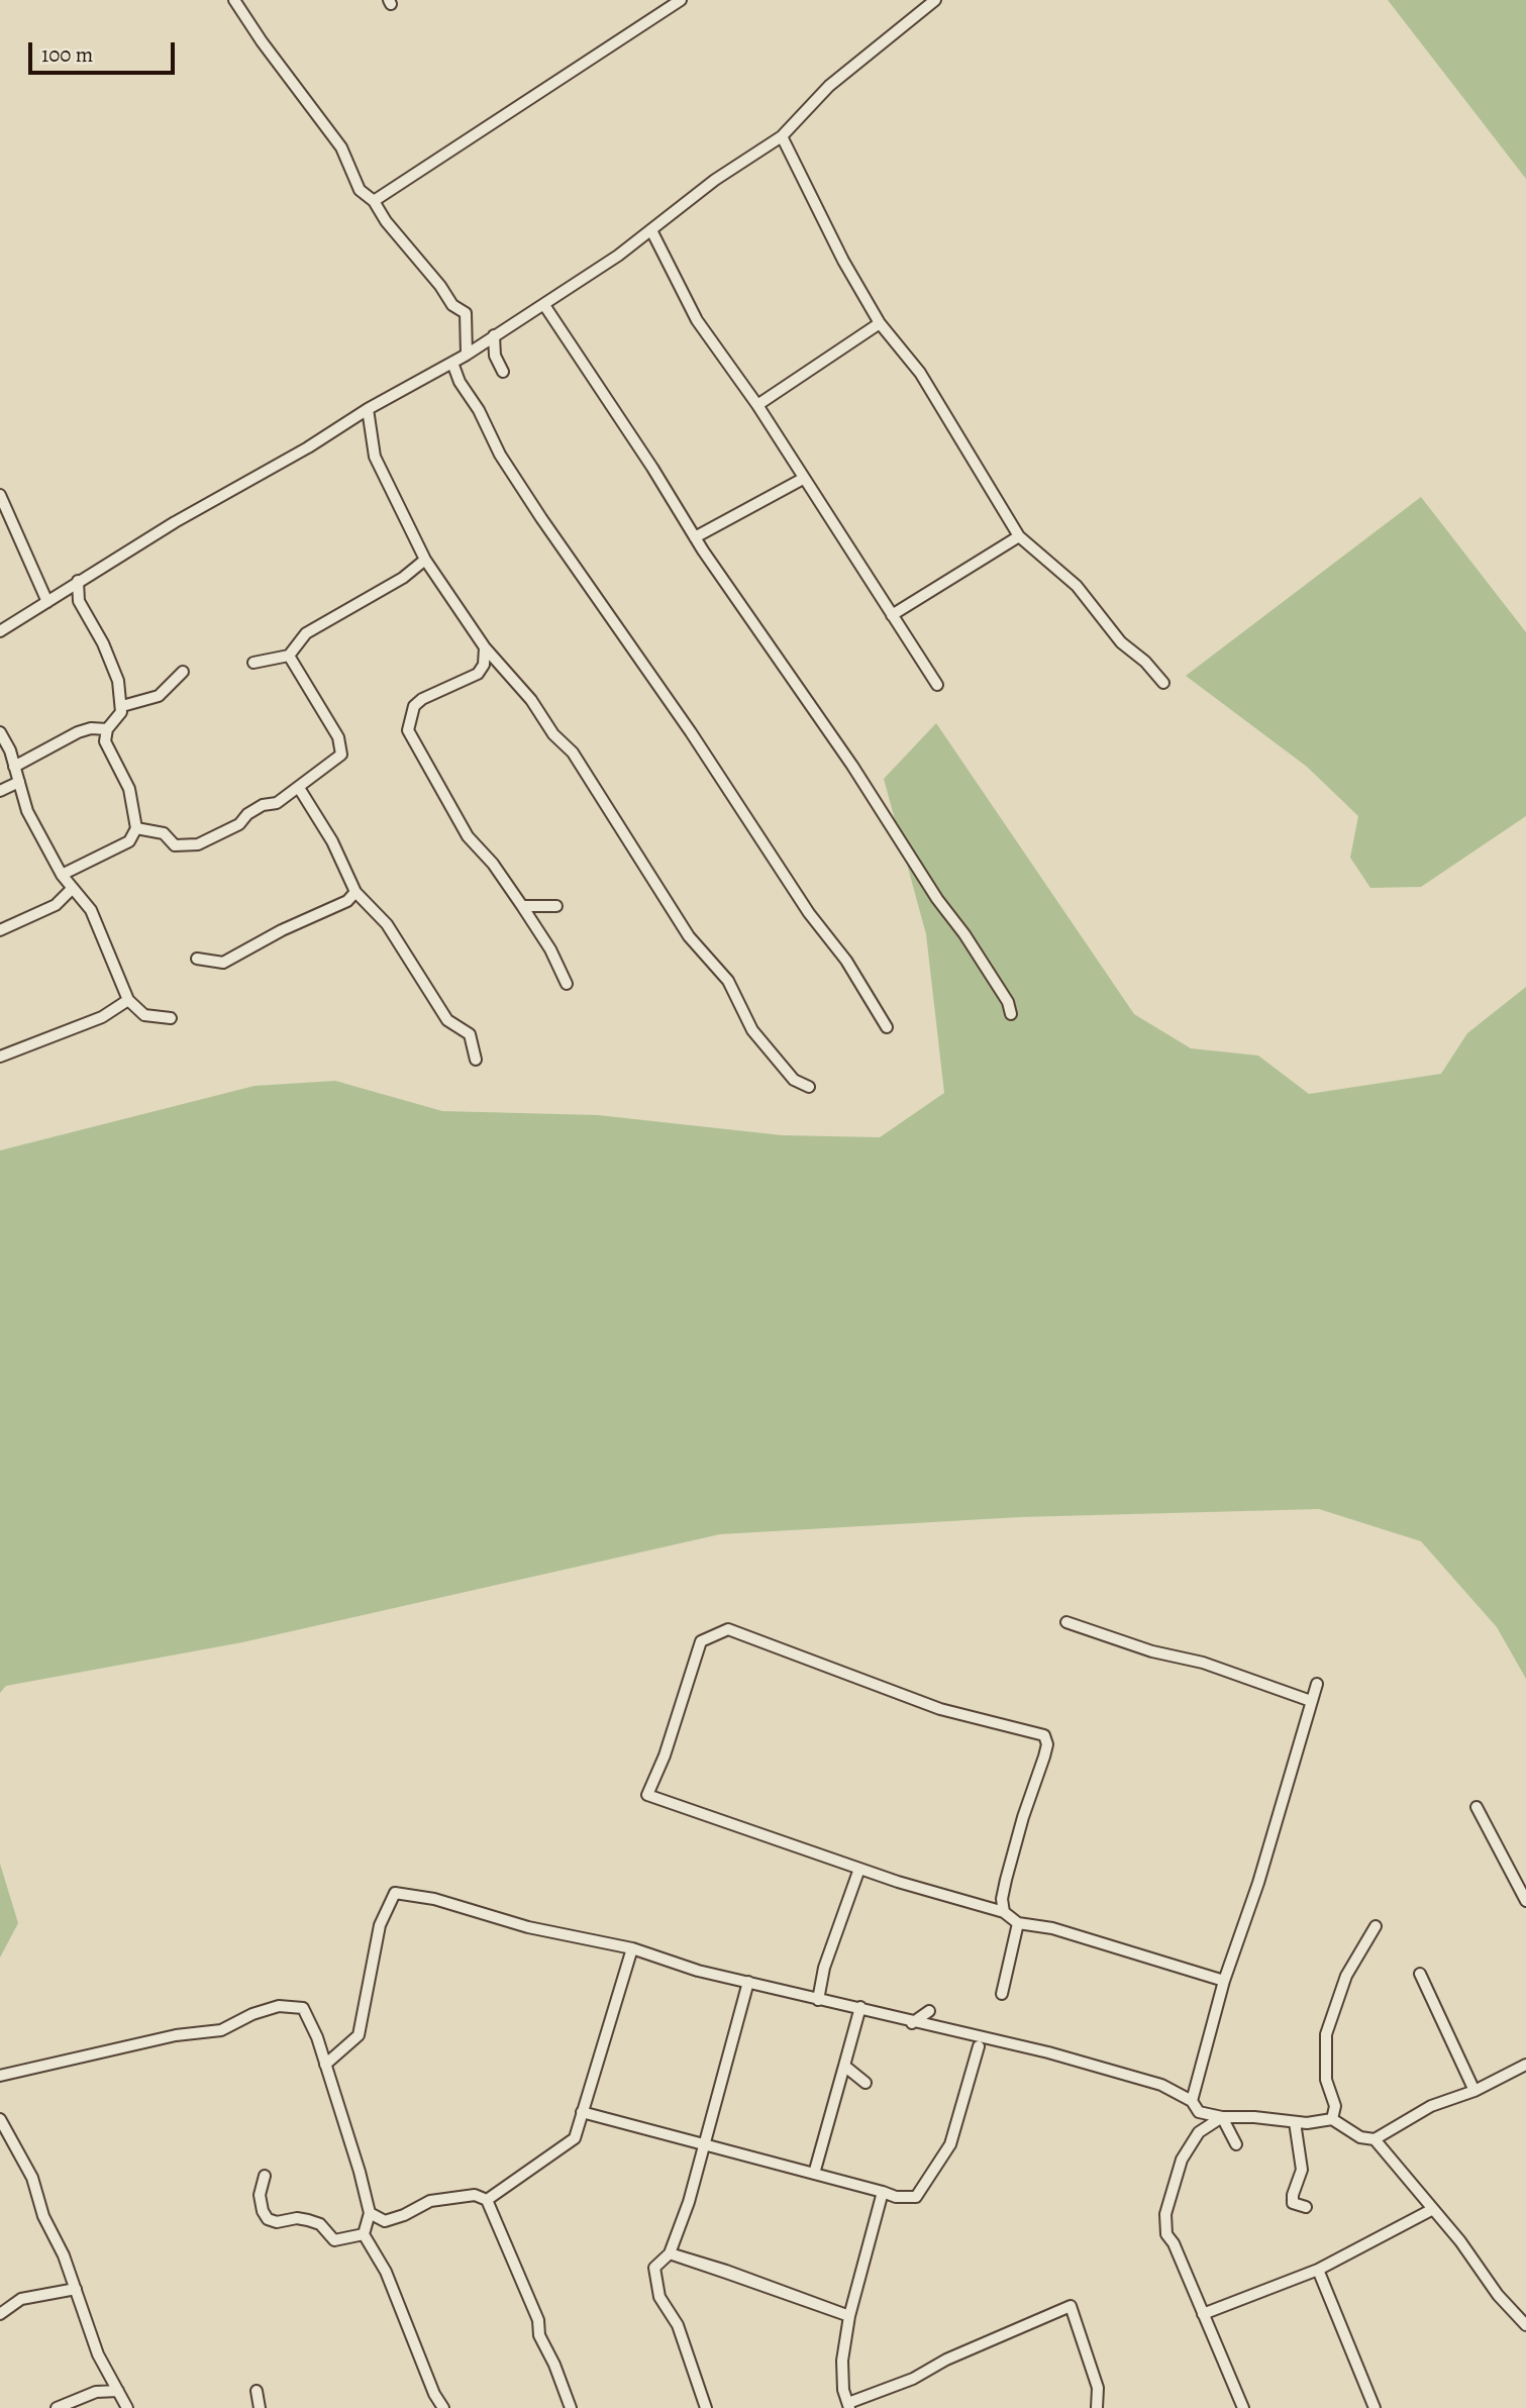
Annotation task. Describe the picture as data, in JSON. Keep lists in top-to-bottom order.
{
  "scale_bar": "100 m"
}
